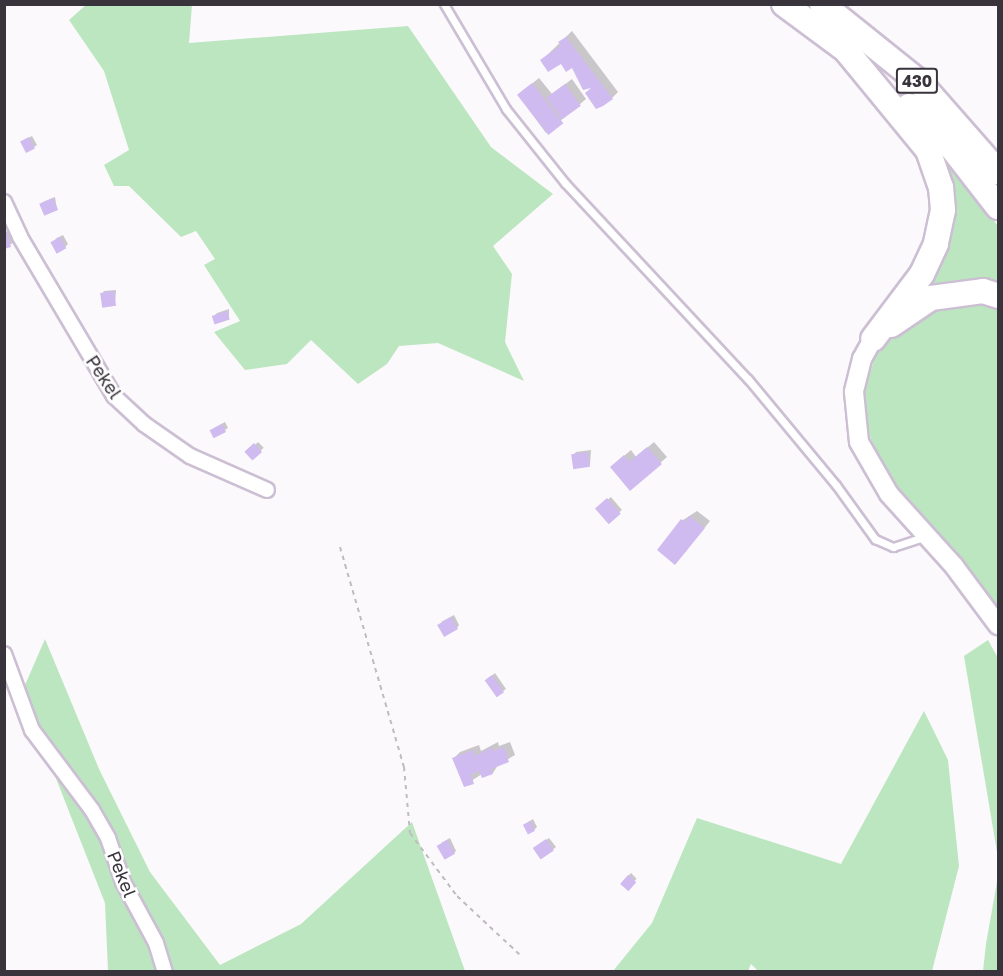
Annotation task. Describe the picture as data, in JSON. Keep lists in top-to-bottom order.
{
  "streets": {
    "highway": ["430"],
    "street": ["Pekel"]
  }
}
